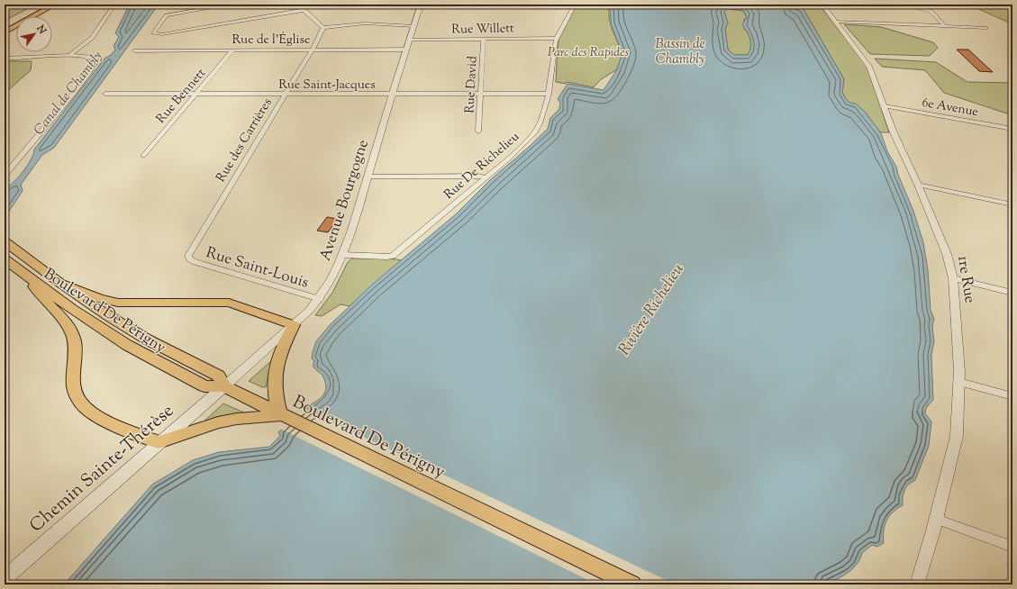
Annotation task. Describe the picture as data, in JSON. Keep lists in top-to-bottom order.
{
  "streets": {
    "main road": ["Boulevard De Périgny", "Chemin Sainte-Thérèse"],
    "street": [
      "Rue Willett",
      "Rue de l'Église",
      "Rue Saint-Jacques",
      "Rue David",
      "Rue Bennett",
      "6e Avenue",
      "Rue des Carrières",
      "Rue De Richelieu",
      "Avenue Bourgogne",
      "Rue Saint-Louis",
      "1re Rue"
    ]
  },
  "crossings": [
    ["Rue Willett", "Rue David"],
    ["Rue Willett", "Rue De Richelieu"],
    ["Rue Willett", "Avenue Bourgogne"],
    ["Rue de l'Église", "Rue Bennett"],
    ["Rue de l'Église", "Rue des Carrières"],
    ["Rue de l'Église", "Avenue Bourgogne"],
    ["Rue Saint-Jacques", "Rue David"],
    ["Rue Saint-Jacques", "Rue Bennett"],
    ["Rue Saint-Jacques", "Rue des Carrières"],
    ["Rue Saint-Jacques", "Rue De Richelieu"],
    ["Rue Saint-Jacques", "Avenue Bourgogne"],
    ["6e Avenue", "1re Rue"],
    ["Rue des Carrières", "Rue Saint-Louis"],
    ["Rue De Richelieu", "Avenue Bourgogne"],
    ["Avenue Bourgogne", "Rue Saint-Louis"],
    ["Avenue Bourgogne", "Boulevard De Périgny"],
    ["Avenue Bourgogne", "Chemin Sainte-Thérèse"],
    ["Boulevard De Périgny", "Chemin Sainte-Thérèse"]
  ],
  "water": ["Bassin de Chambly", "Canal de Chambly", "Rivière Richelieu"],
  "parks": ["Parc des Rapides"],
  "north": "top right"
}
